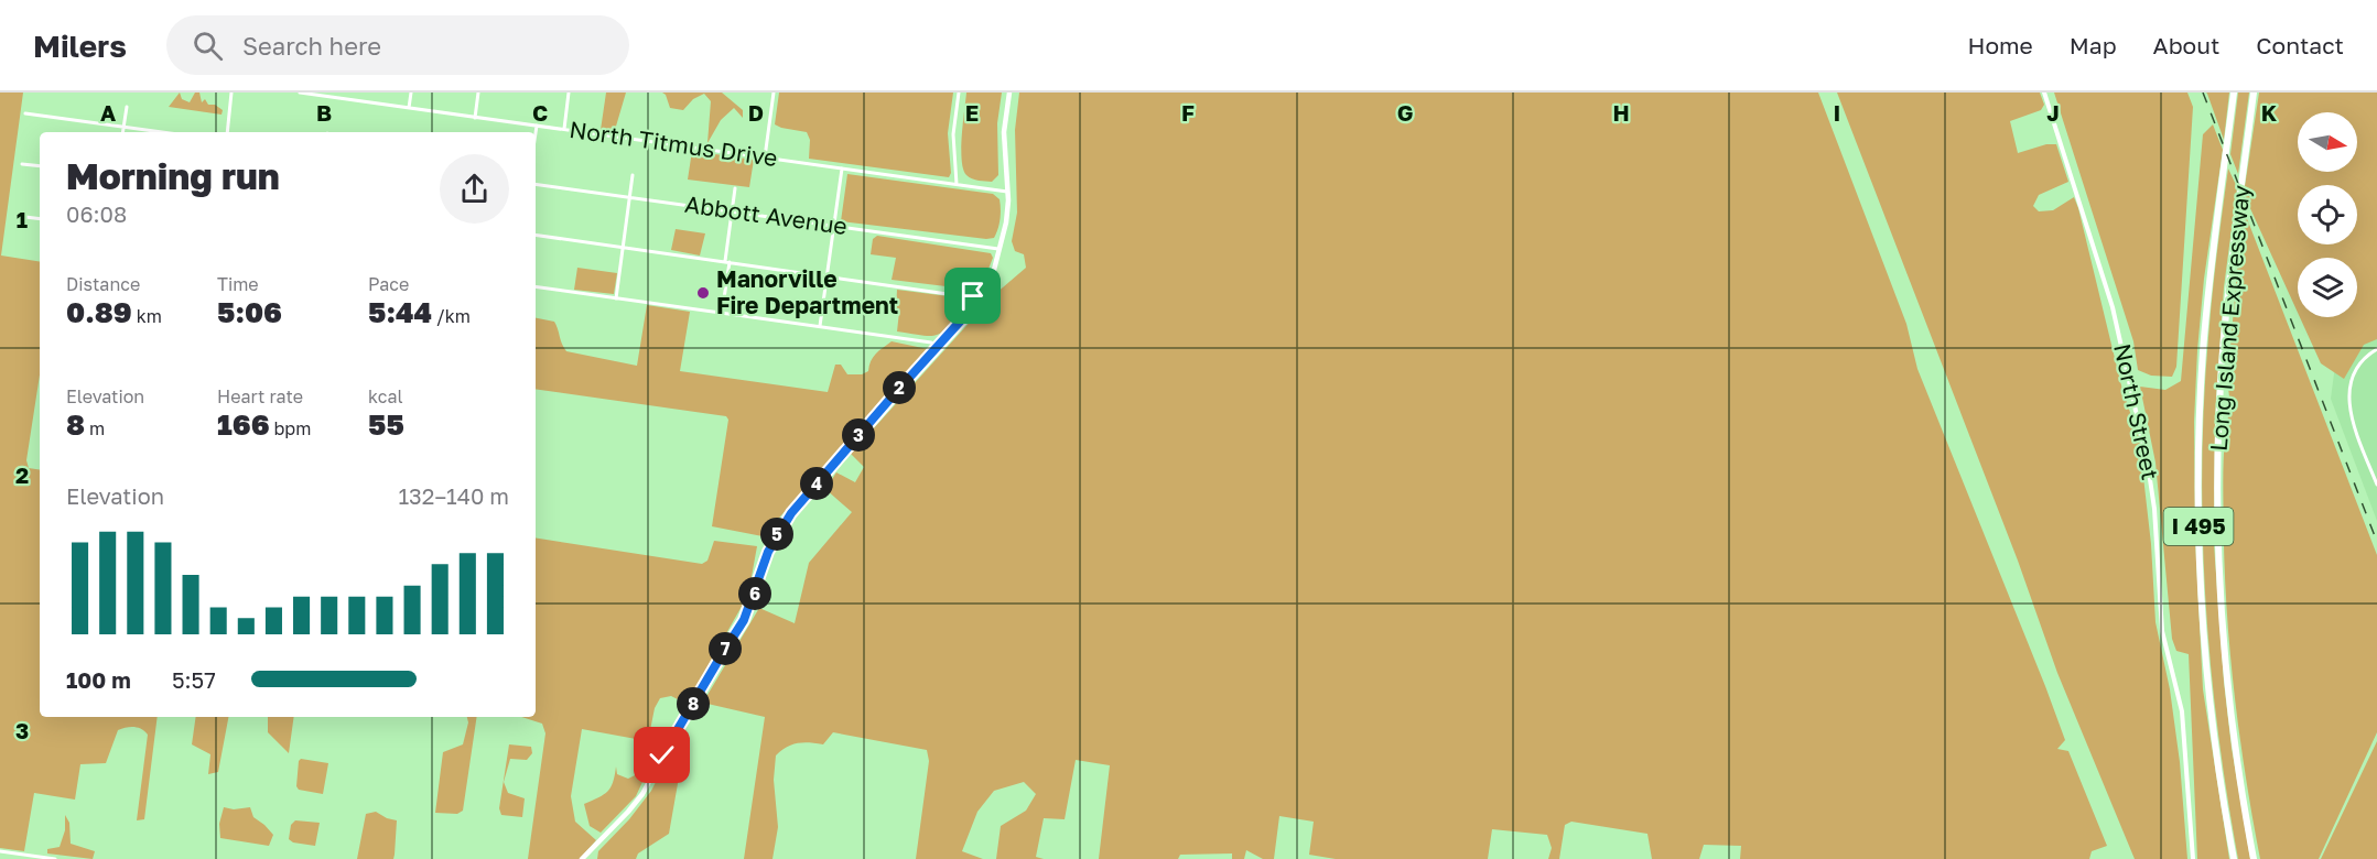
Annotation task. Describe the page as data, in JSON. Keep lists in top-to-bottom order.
{
  "streets": {
    "highway": ["Long Island Expressway", "I 495"],
    "street": ["North Titmus Drive", "Abbott Avenue", "North Street"]
  },
  "places": ["Manorville Fire Department"],
  "north": "right",
  "page": {
    "header": "Milers",
    "search": "Search here",
    "nav": [
      "Home",
      "Map",
      "About",
      "Contact"
    ],
    "heading": ["Morning run", "06:08"],
    "stats": [
      ["Distance", "0.89 km"],
      ["Time", "5:06"],
      ["Pace", "5:44 /km"],
      ["Elevation", "8 m"],
      ["Heart rate", "166 bpm"],
      ["kcal", "55"]
    ],
    "pins": [
      "2",
      "3",
      "4",
      "5",
      "6",
      "7",
      "8"
    ],
    "chart": ["Elevation", "132–140 m"],
    "list": [
      {
        "name": "100 m",
        "note": "5:57"
      }
    ]
  },
  "grid": {
    "columns": [
      "A",
      "B",
      "C",
      "D",
      "E",
      "F",
      "G",
      "H",
      "I",
      "J",
      "K"
    ],
    "rows": ["1", "2", "3"]
  }
}
